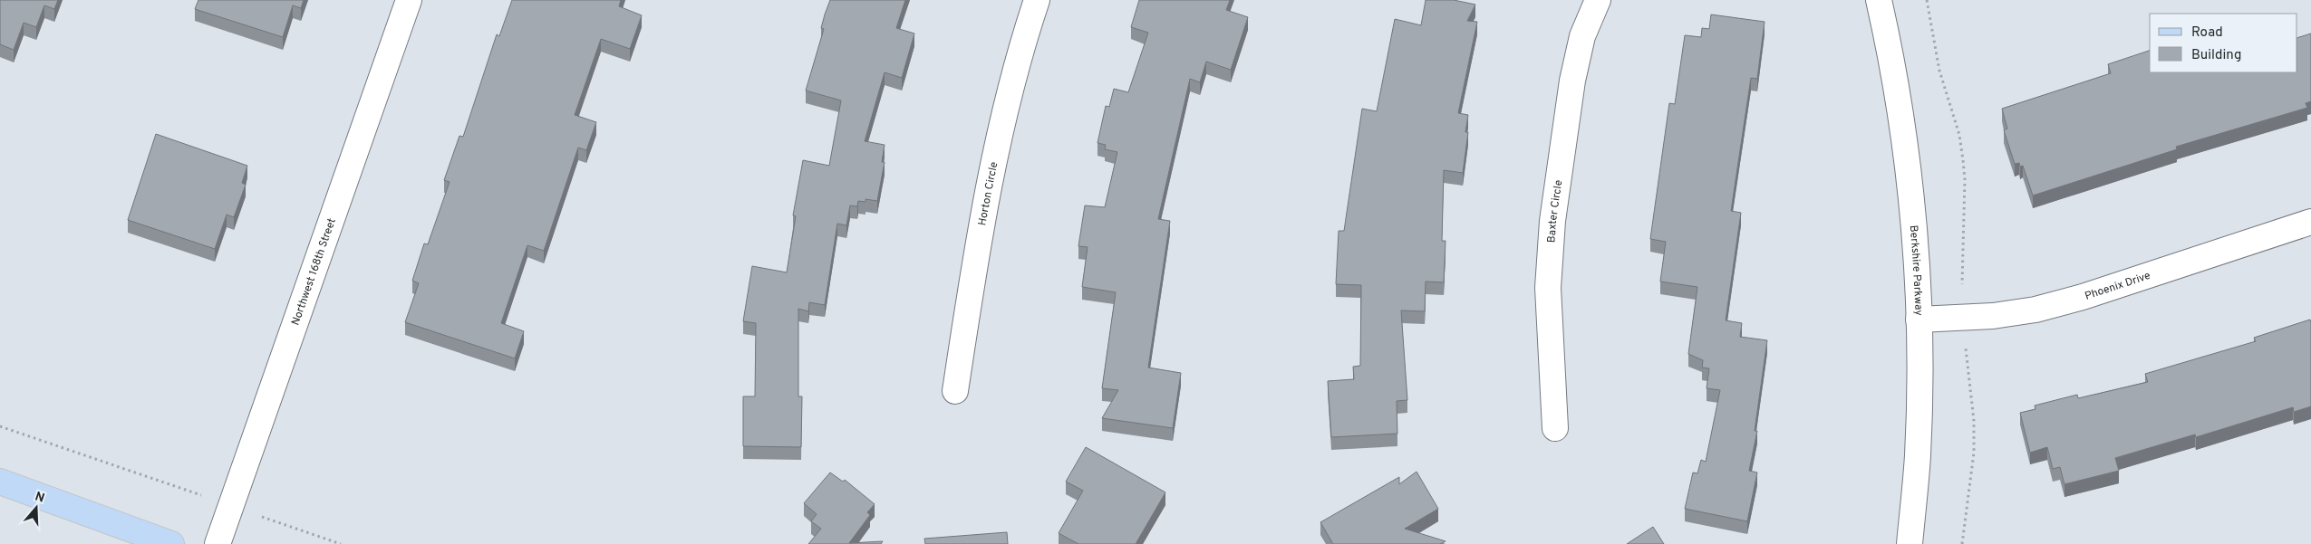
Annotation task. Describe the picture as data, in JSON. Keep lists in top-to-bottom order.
{
  "streets": {
    "street": [
      "Horton Circle",
      "Baxter Circle",
      "Berkshire Parkway",
      "Northwest 168th Street",
      "Phoenix Drive"
    ]
  },
  "crossings": [
    ["Berkshire Parkway", "Phoenix Drive"]
  ],
  "legend": ["Road", "Building"],
  "north": "top"
}
